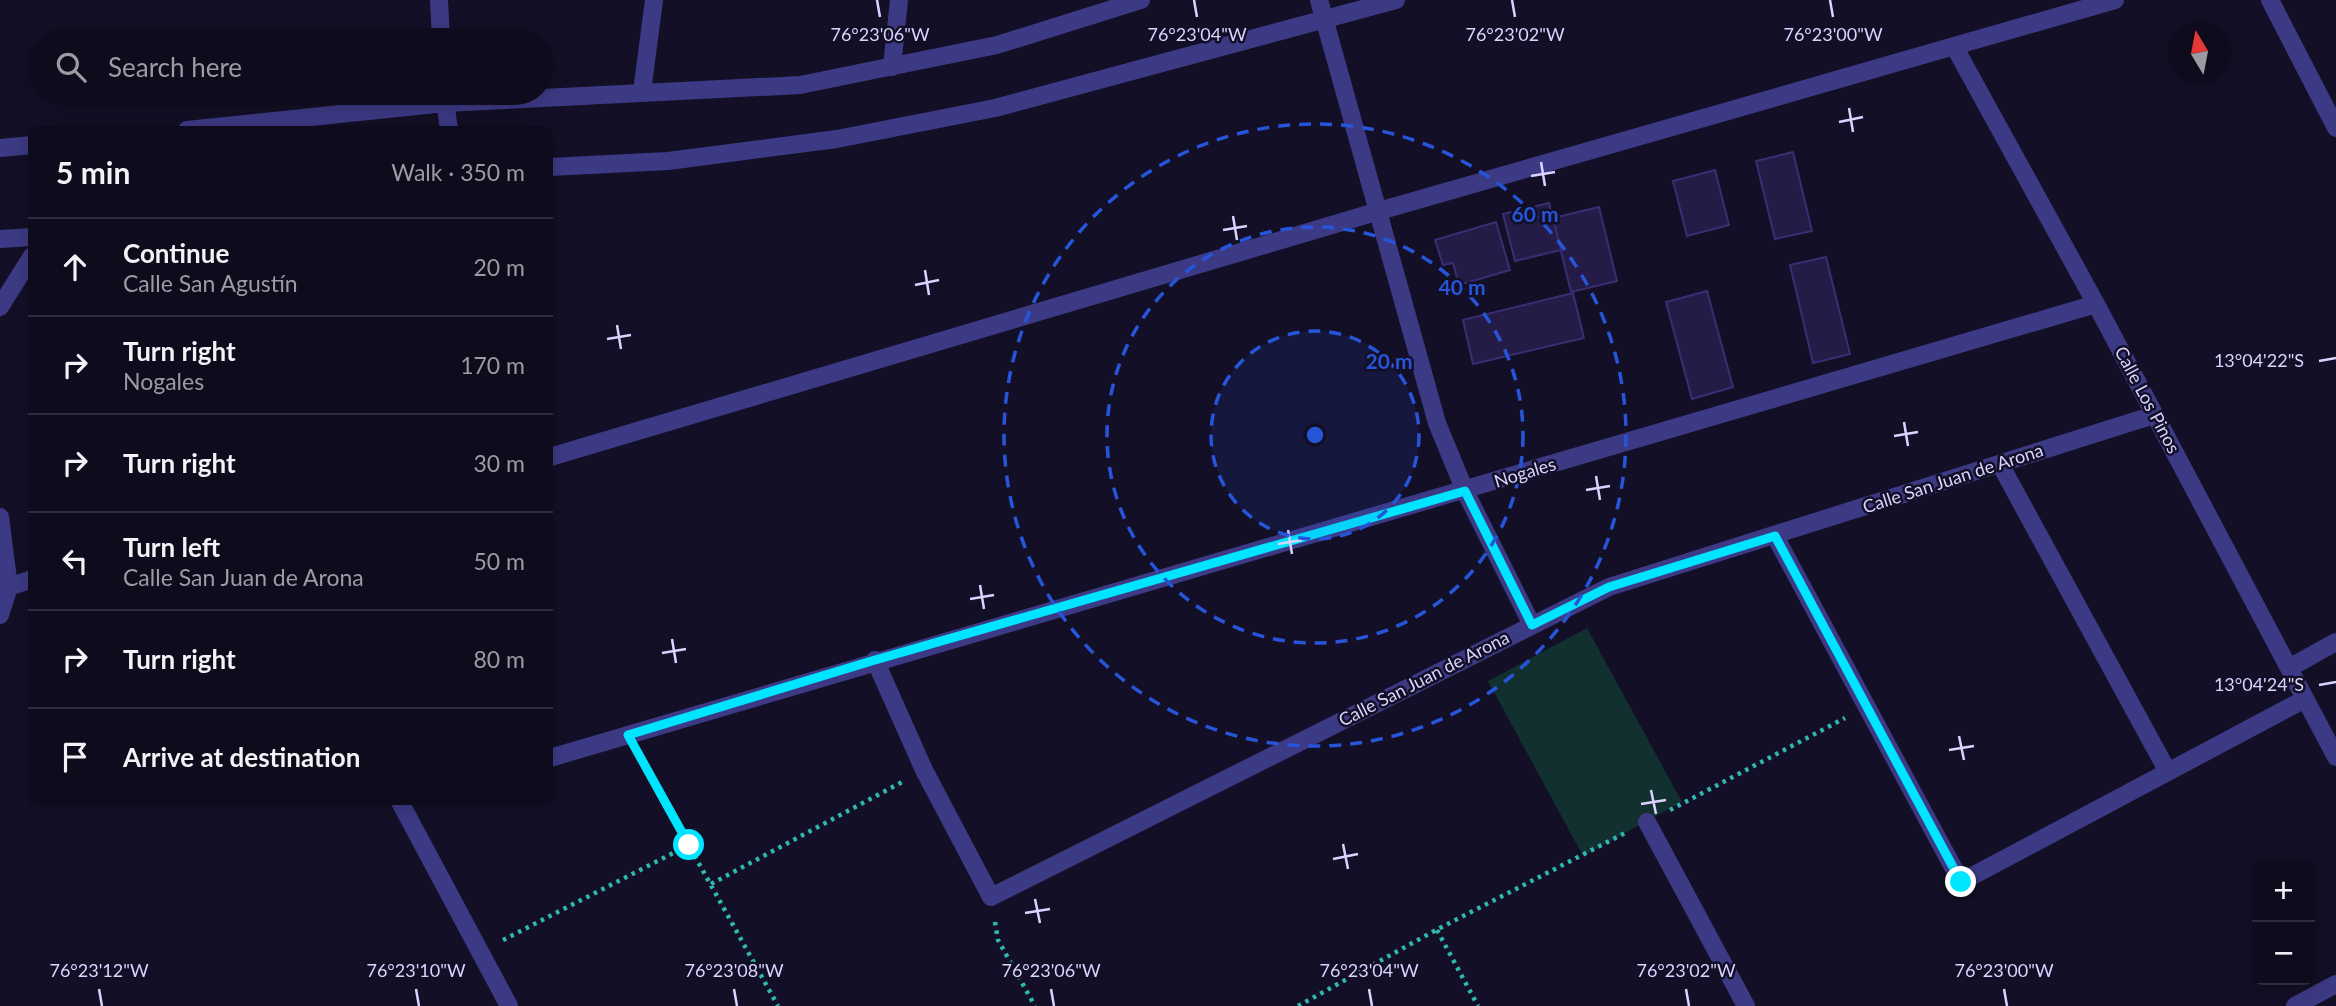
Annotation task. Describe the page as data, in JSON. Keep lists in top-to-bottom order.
{
  "streets": {
    "street": ["Calle Los Pinos", "Nogales", "Calle San Juan de Arona"]
  },
  "crossings": [
    ["Calle Los Pinos", "Nogales"],
    ["Calle Los Pinos", "Calle San Juan de Arona"]
  ],
  "north": "top",
  "page": {
    "search": "Search here",
    "heading": ["5 min", "Walk · 350 m"],
    "list": [
      ["Continue", "Calle San Agustín", "20 m"],
      ["Turn right", "Nogales", "170 m"],
      ["Turn right", "30 m"],
      ["Turn left", "Calle San Juan de Arona", "50 m"],
      ["Turn right", "80 m"],
      "Arrive at destination"
    ],
    "map_buttons": ["+", "−"]
  },
  "coordinates": [
    "76°23'06\"W",
    "76°23'04\"W",
    "76°23'02\"W",
    "76°23'00\"W",
    "13°04'22\"S",
    "13°04'24\"S",
    "76°23'12\"W",
    "76°23'10\"W",
    "76°23'08\"W"
  ],
  "rings": ["60 m", "40 m", "20 m"]
}
